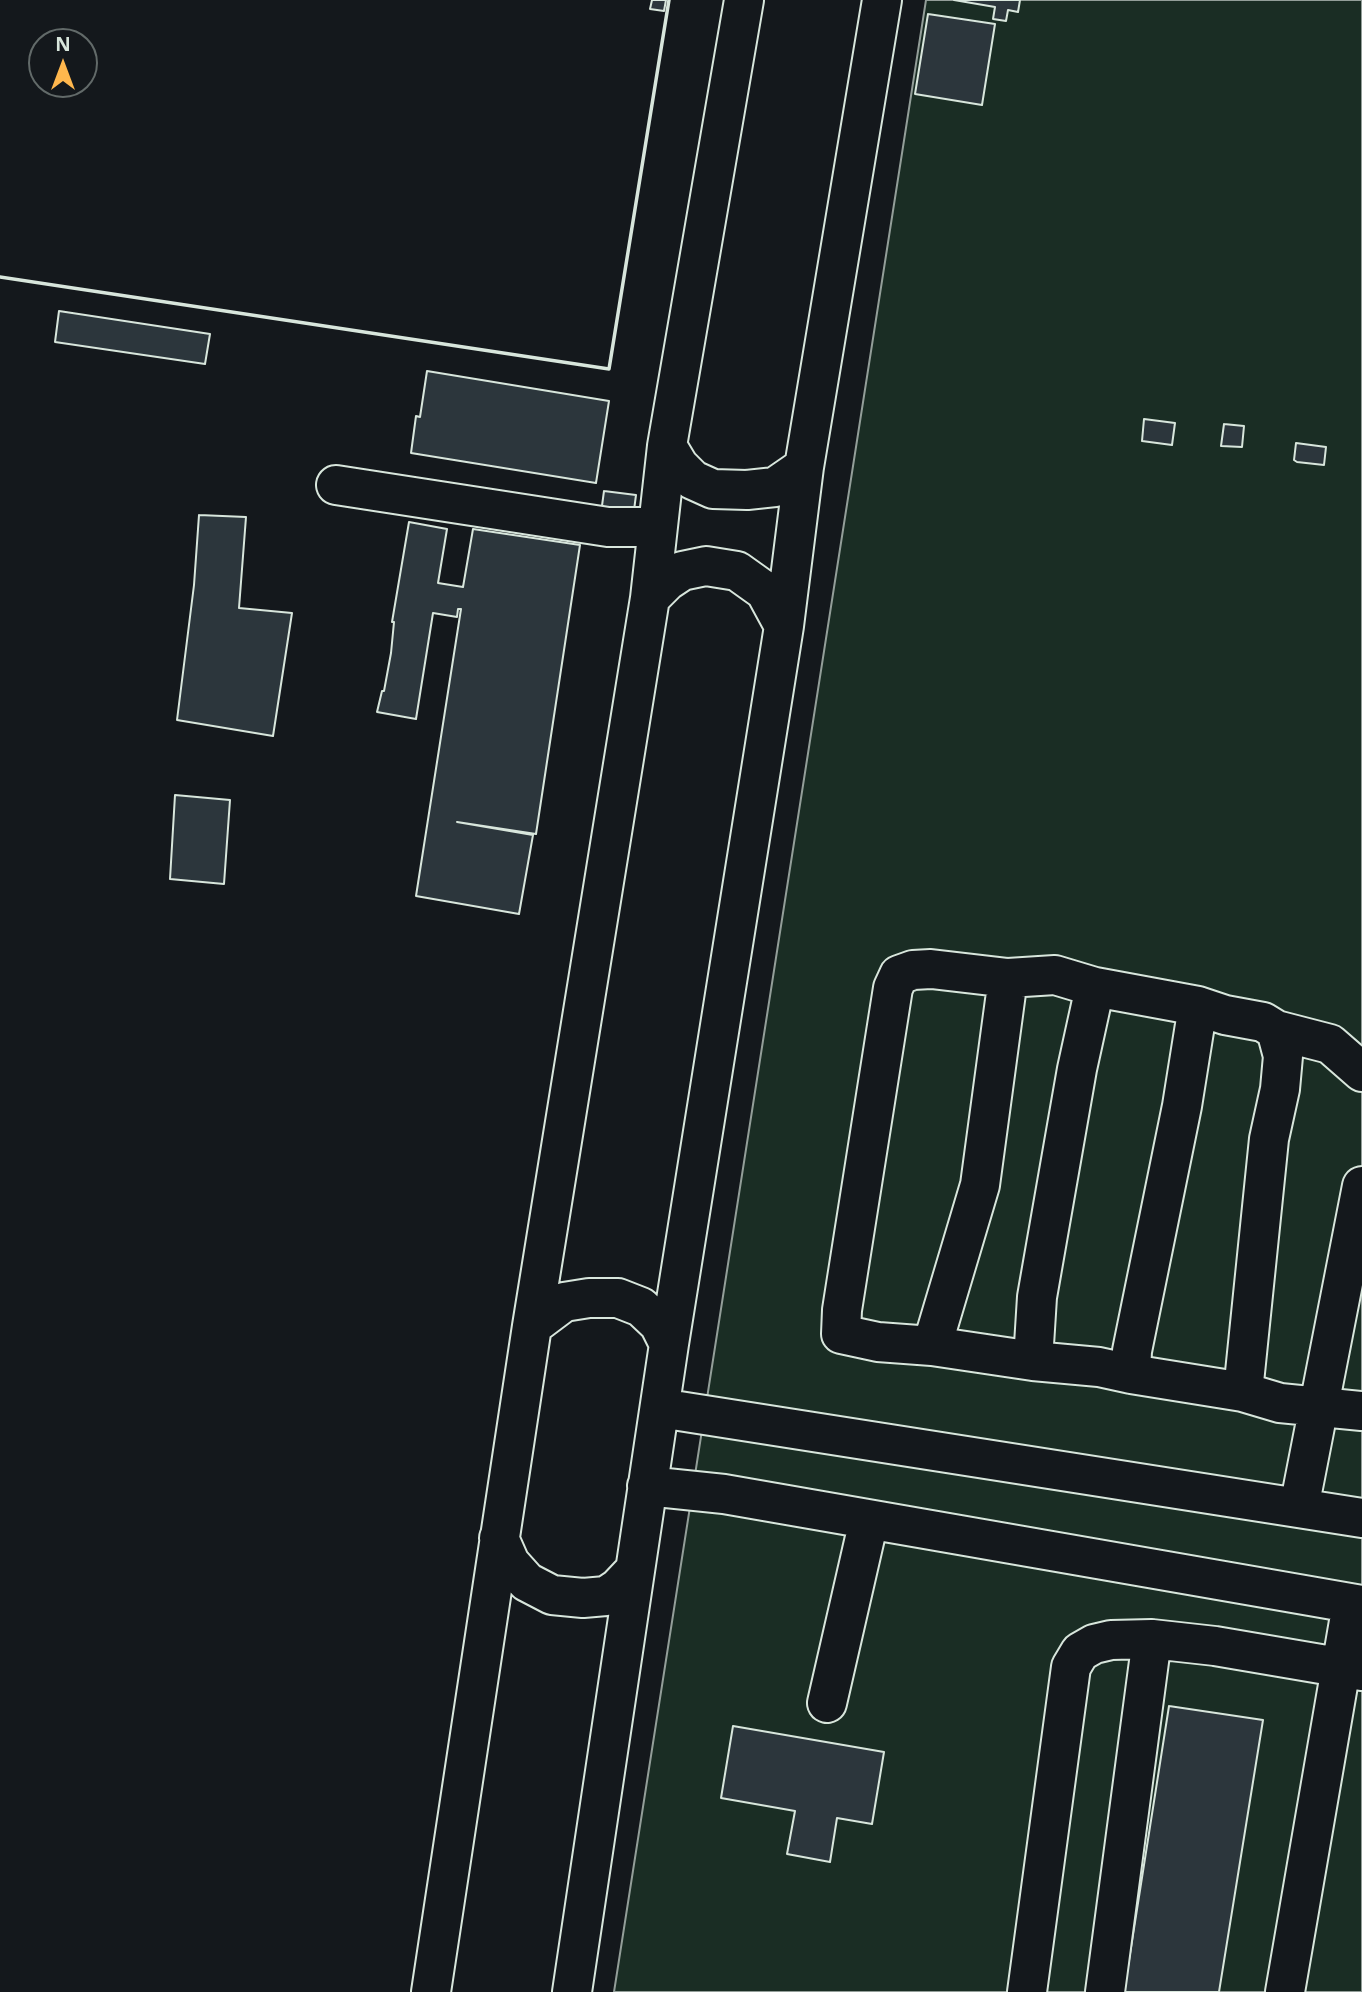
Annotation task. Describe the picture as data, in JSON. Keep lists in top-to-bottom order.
{
  "north": "top"
}
